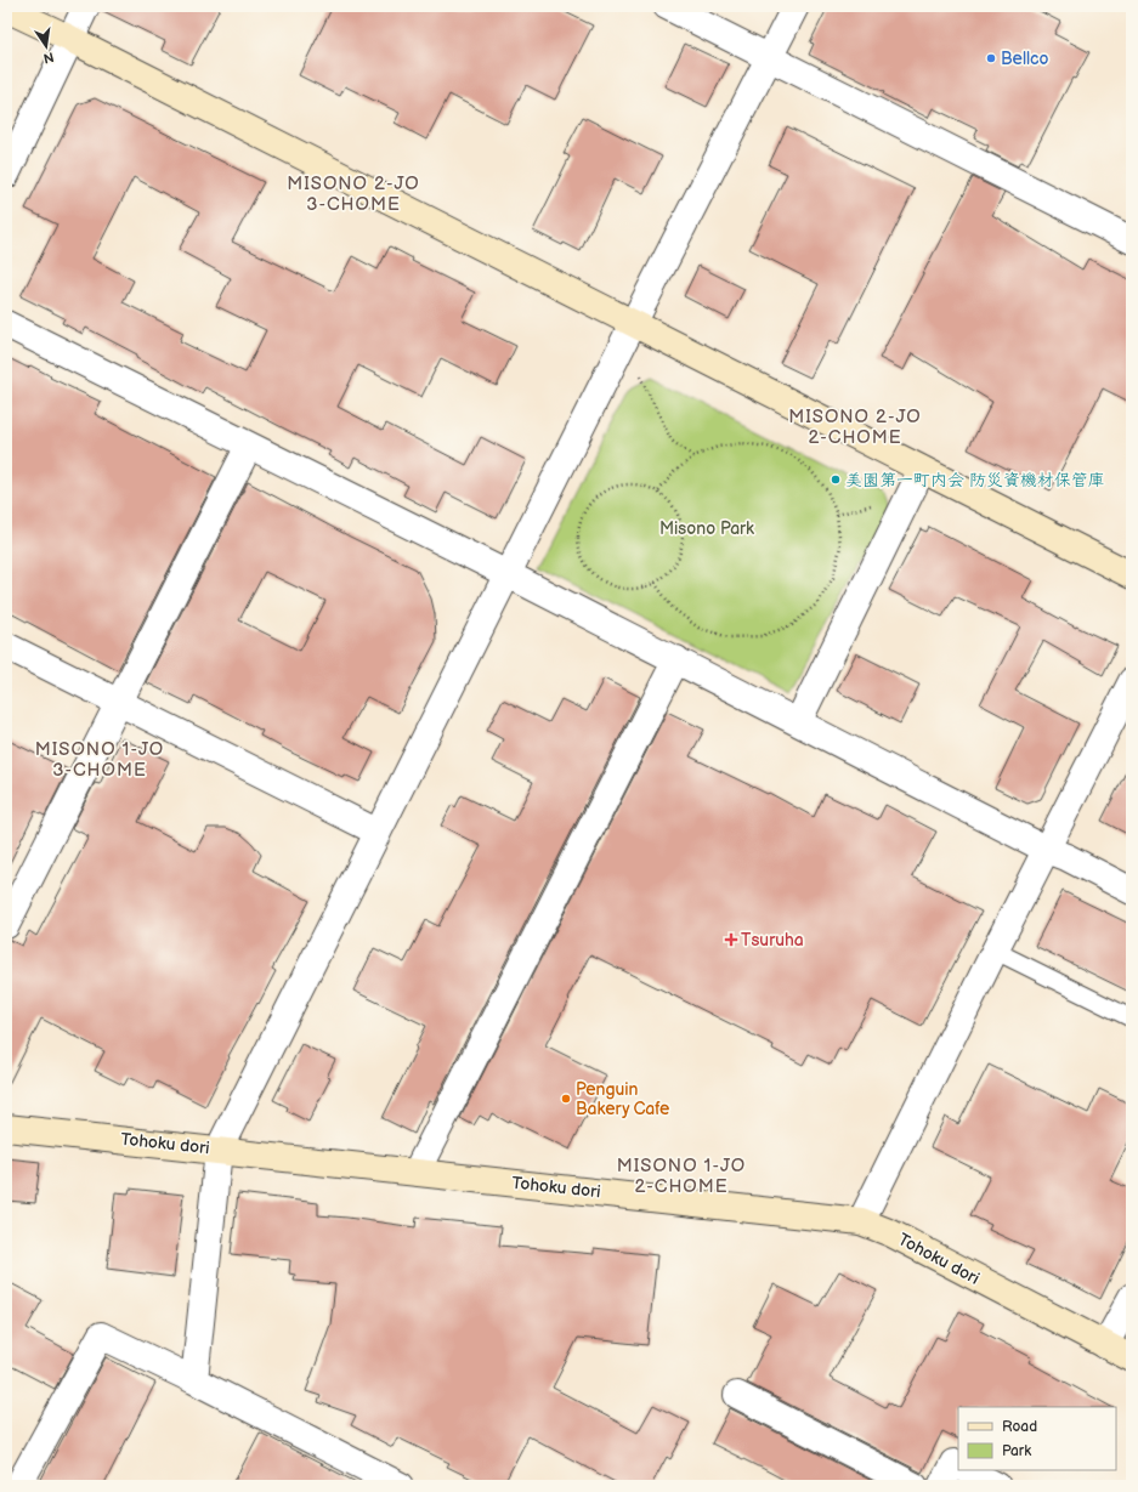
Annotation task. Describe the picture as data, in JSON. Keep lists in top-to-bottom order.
{
  "streets": {
    "street": ["Tohoku dori"]
  },
  "districts": [
    "MISONO 2-JO 3-CHOME",
    "MISONO 2-JO 2-CHOME",
    "MISONO 1-JO 3-CHOME",
    "MISONO 1-JO 2-CHOME"
  ],
  "parks": ["Misono Park"],
  "places": {
    "other": ["Bellco", "美園第一町内会 防災資機材保管庫", "Penguin Bakery Cafe"],
    "health": ["Tsuruha"]
  },
  "legend": ["Road", "Park"],
  "north": "bottom"
}
